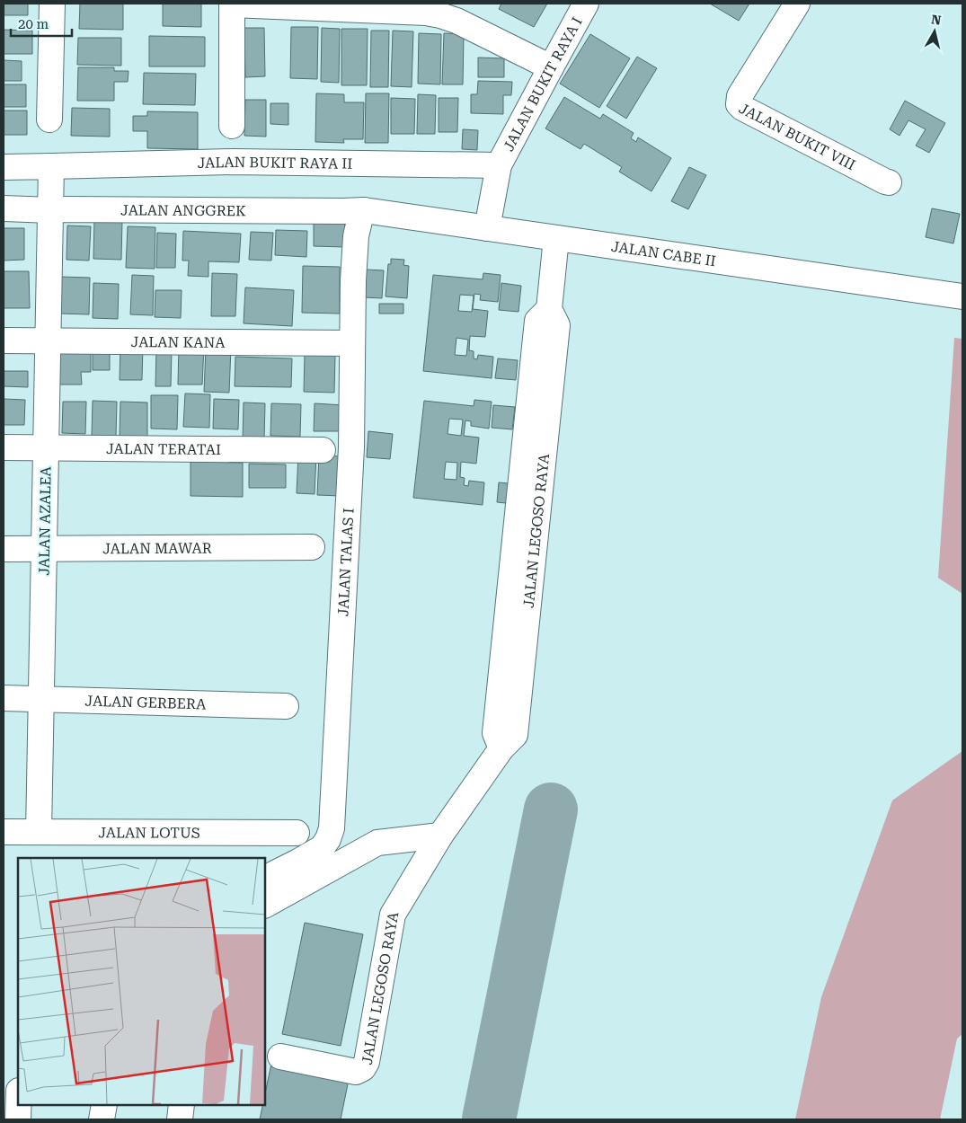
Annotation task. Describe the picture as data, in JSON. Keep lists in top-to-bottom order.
{
  "streets": {
    "street": [
      "JALAN BUKIT RAYA I",
      "JALAN BUKIT VIII",
      "JALAN BUKIT RAYA II",
      "JALAN ANGGREK",
      "JALAN CABE II",
      "JALAN KANA",
      "JALAN TERATAI",
      "JALAN AZALEA",
      "JALAN LEGOSO RAYA",
      "JALAN MAWAR",
      "JALAN TALAS I",
      "JALAN GERBERA",
      "JALAN LOTUS"
    ]
  },
  "crossings": [
    ["JALAN BUKIT RAYA I", "JALAN BUKIT RAYA II"],
    ["JALAN BUKIT RAYA I", "JALAN CABE II"],
    ["JALAN BUKIT RAYA II", "JALAN AZALEA"],
    ["JALAN ANGGREK", "JALAN CABE II"],
    ["JALAN ANGGREK", "JALAN AZALEA"],
    ["JALAN ANGGREK", "JALAN TALAS I"],
    ["JALAN CABE II", "JALAN LEGOSO RAYA"],
    ["JALAN CABE II", "JALAN TALAS I"],
    ["JALAN KANA", "JALAN AZALEA"],
    ["JALAN KANA", "JALAN TALAS I"],
    ["JALAN TERATAI", "JALAN AZALEA"],
    ["JALAN AZALEA", "JALAN MAWAR"],
    ["JALAN AZALEA", "JALAN GERBERA"],
    ["JALAN AZALEA", "JALAN LOTUS"]
  ],
  "scale_bar": "20 m",
  "north": "top"
}
